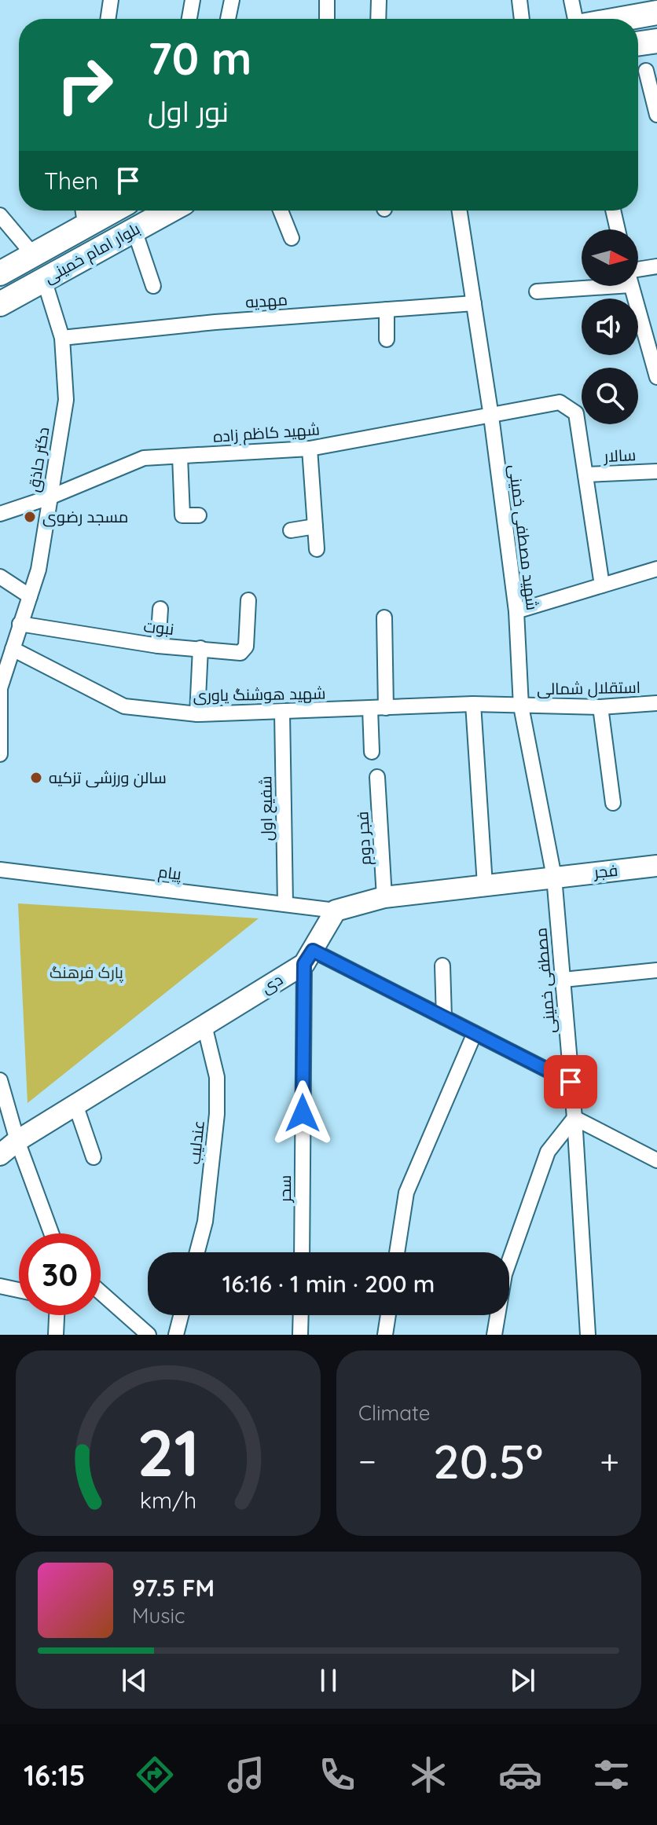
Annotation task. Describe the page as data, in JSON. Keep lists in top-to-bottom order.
{
  "streets": {
    "main road": ["بلوار امام خمینی"],
    "street": [
      "مهدیه",
      "شهید کاظم زاده",
      "سالار",
      "دکتر حاذق",
      "شهید مصطفی خمینی",
      "نبوت",
      "استقلال شمالی",
      "شهید هوشنگ یاوری",
      "شفیع اول",
      "فجر دوم",
      "فجر",
      "پیام",
      "مصطفی خمینی",
      "دی",
      "عندلیب",
      "سحر"
    ]
  },
  "crossings": [
    ["بلوار امام خمینی", "دکتر حاذق"],
    ["مهدیه", "دکتر حاذق"],
    ["مهدیه", "شهید مصطفی خمینی"],
    ["شهید کاظم زاده", "سالار"],
    ["شهید کاظم زاده", "دکتر حاذق"],
    ["شهید کاظم زاده", "شهید مصطفی خمینی"],
    ["دکتر حاذق", "نبوت"],
    ["دکتر حاذق", "شهید هوشنگ یاوری"],
    ["شهید مصطفی خمینی", "استقلال شمالی"],
    ["شهید مصطفی خمینی", "شهید هوشنگ یاوری"],
    ["شهید مصطفی خمینی", "فجر"],
    ["شهید مصطفی خمینی", "مصطفی خمینی"],
    ["استقلال شمالی", "شهید هوشنگ یاوری"],
    ["شهید هوشنگ یاوری", "شفیع اول"],
    ["شفیع اول", "پیام"],
    ["فجر", "مصطفی خمینی"],
    ["پیام", "دی"],
    ["دی", "عندلیب"],
    ["دی", "سحر"]
  ],
  "parks": ["پارک فرهنگ"],
  "places": ["مسجد رضوی", "سالن ورزشی تزکیه"],
  "north": "right",
  "page": {
    "turn": ["70 m", "نور اول"],
    "then": "Then",
    "limit": "30",
    "trip": "16:16 · 1 min · 200 m",
    "tile": "Climate",
    "heat": ["−", "20.5°", "+"],
    "song": ["97.5 FM", "Music"],
    "tabs": "16:15",
    "gauge": ["21", "km/h"]
  }
}
